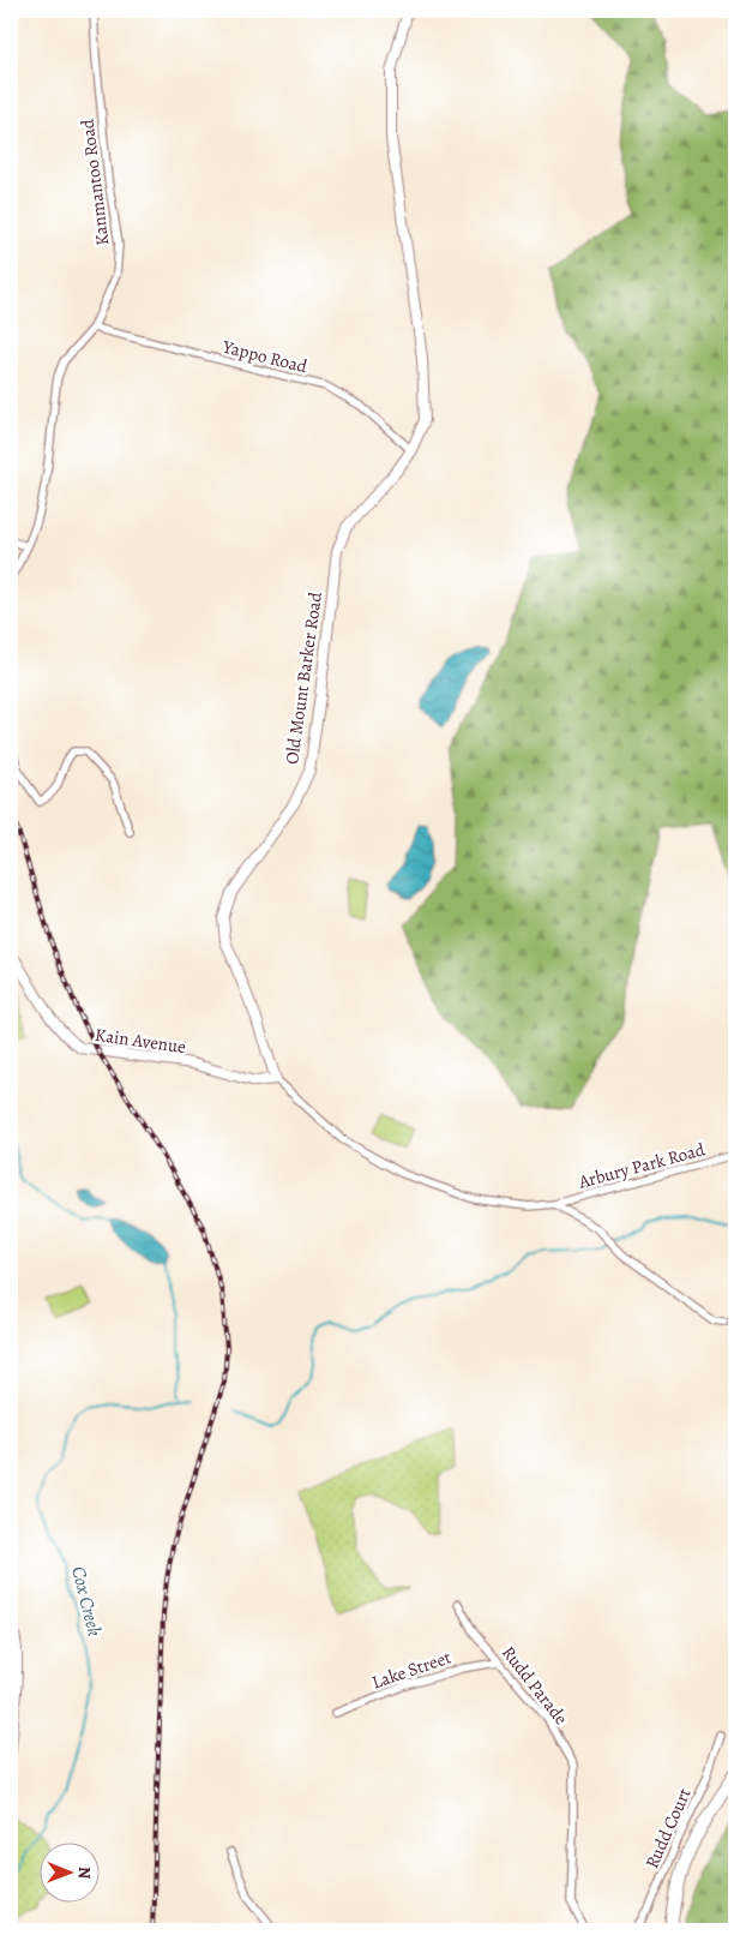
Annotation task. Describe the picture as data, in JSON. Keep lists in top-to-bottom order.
{
  "streets": {
    "main road": ["Old Mount Barker Road", "Kain Avenue"],
    "street": [
      "Kanmantoo Road",
      "Yappo Road",
      "Arbury Park Road",
      "Lake Street",
      "Rudd Parade",
      "Rudd Court"
    ]
  },
  "crossings": [
    ["Kanmantoo Road", "Yappo Road"],
    ["Yappo Road", "Old Mount Barker Road"],
    ["Old Mount Barker Road", "Kain Avenue"],
    ["Old Mount Barker Road", "Arbury Park Road"],
    ["Lake Street", "Rudd Parade"]
  ],
  "water": ["Cox Creek"],
  "north": "right"
}
